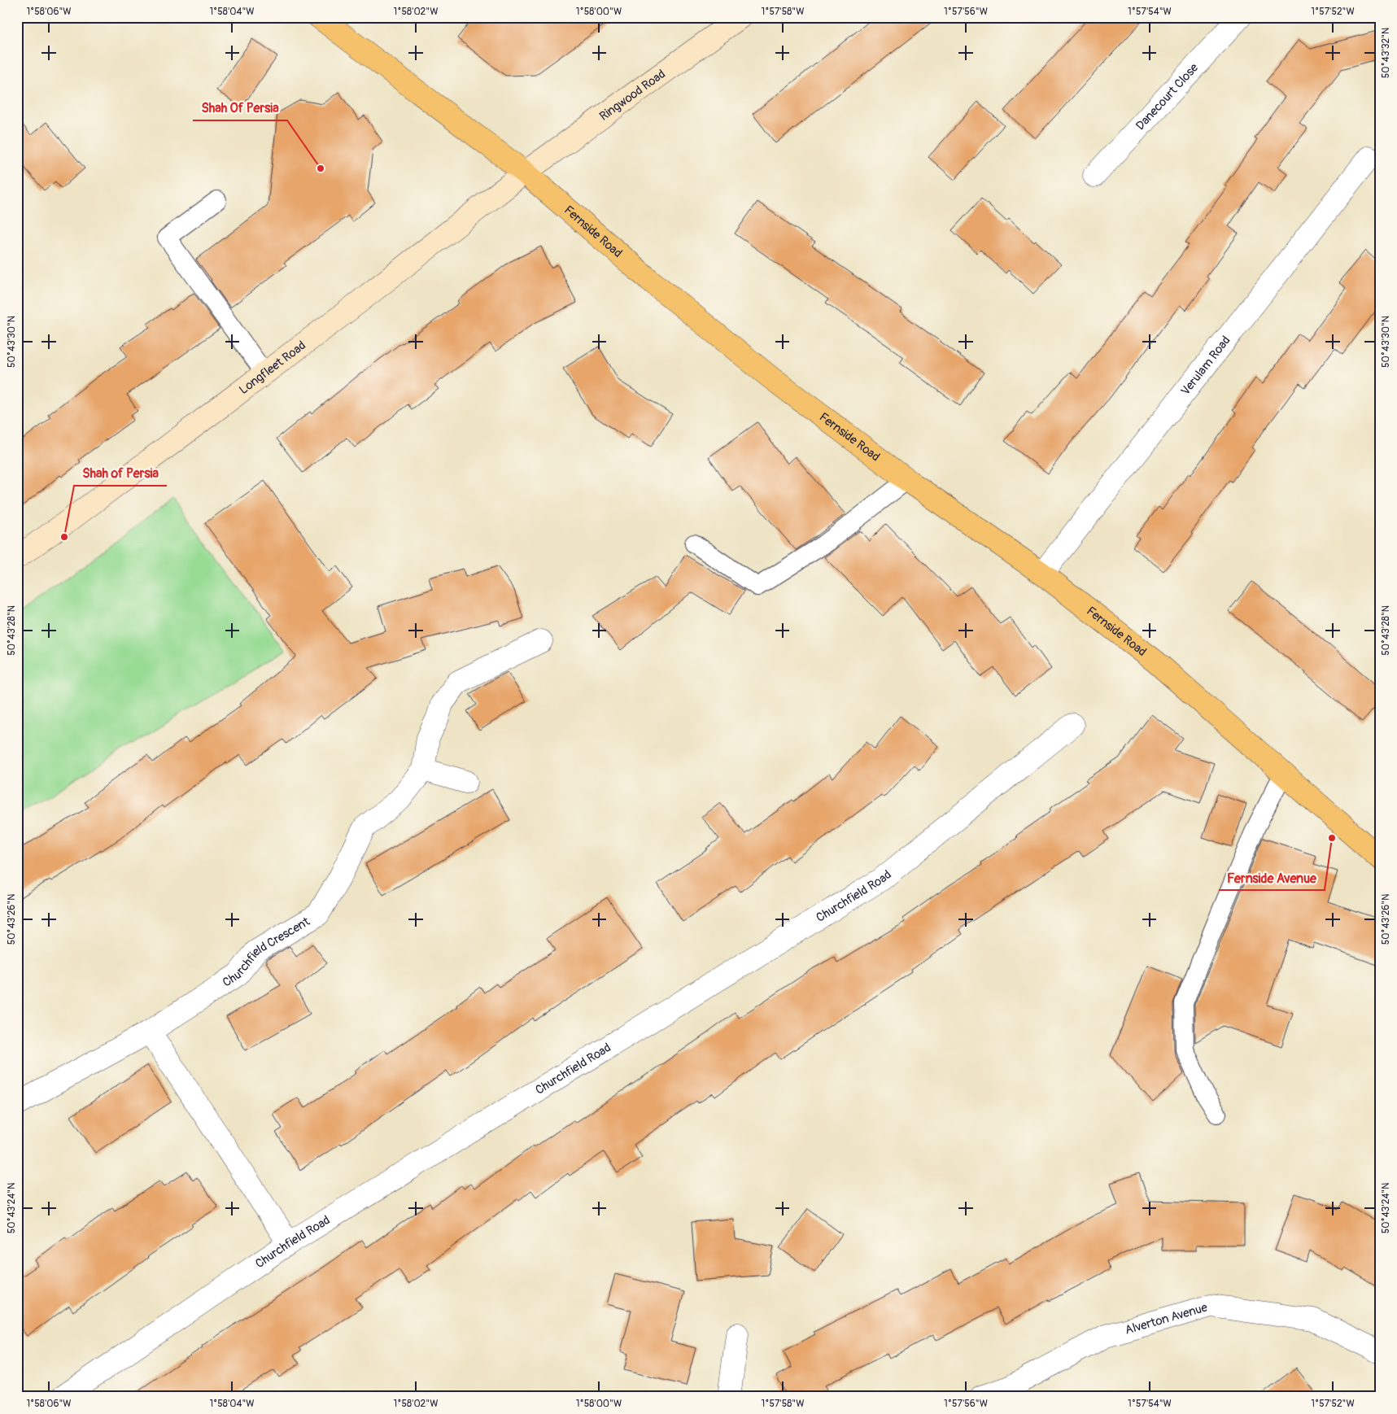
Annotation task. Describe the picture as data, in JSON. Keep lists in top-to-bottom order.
{
  "streets": {
    "highway": ["Fernside Road"],
    "main road": ["Ringwood Road", "Longfleet Road"],
    "street": [
      "Danecourt Close",
      "Verulam Road",
      "Churchfield Road",
      "Churchfield Crescent",
      "Alverton Avenue"
    ]
  },
  "crossings": [
    ["Ringwood Road", "Fernside Road"],
    ["Ringwood Road", "Longfleet Road"],
    ["Fernside Road", "Verulam Road"],
    ["Fernside Road", "Longfleet Road"]
  ],
  "places": ["Shah Of Persia", "Shah of Persia", "Fernside Avenue"],
  "coordinates": [
    "1°58'06\"W",
    "1°58'04\"W",
    "1°58'02\"W",
    "1°58'00\"W",
    "1°57'58\"W",
    "1°57'56\"W",
    "1°57'54\"W",
    "1°57'52\"W",
    "50°43'32\"N",
    "50°43'30\"N",
    "50°43'28\"N",
    "50°43'26\"N",
    "50°43'24\"N"
  ]
}
